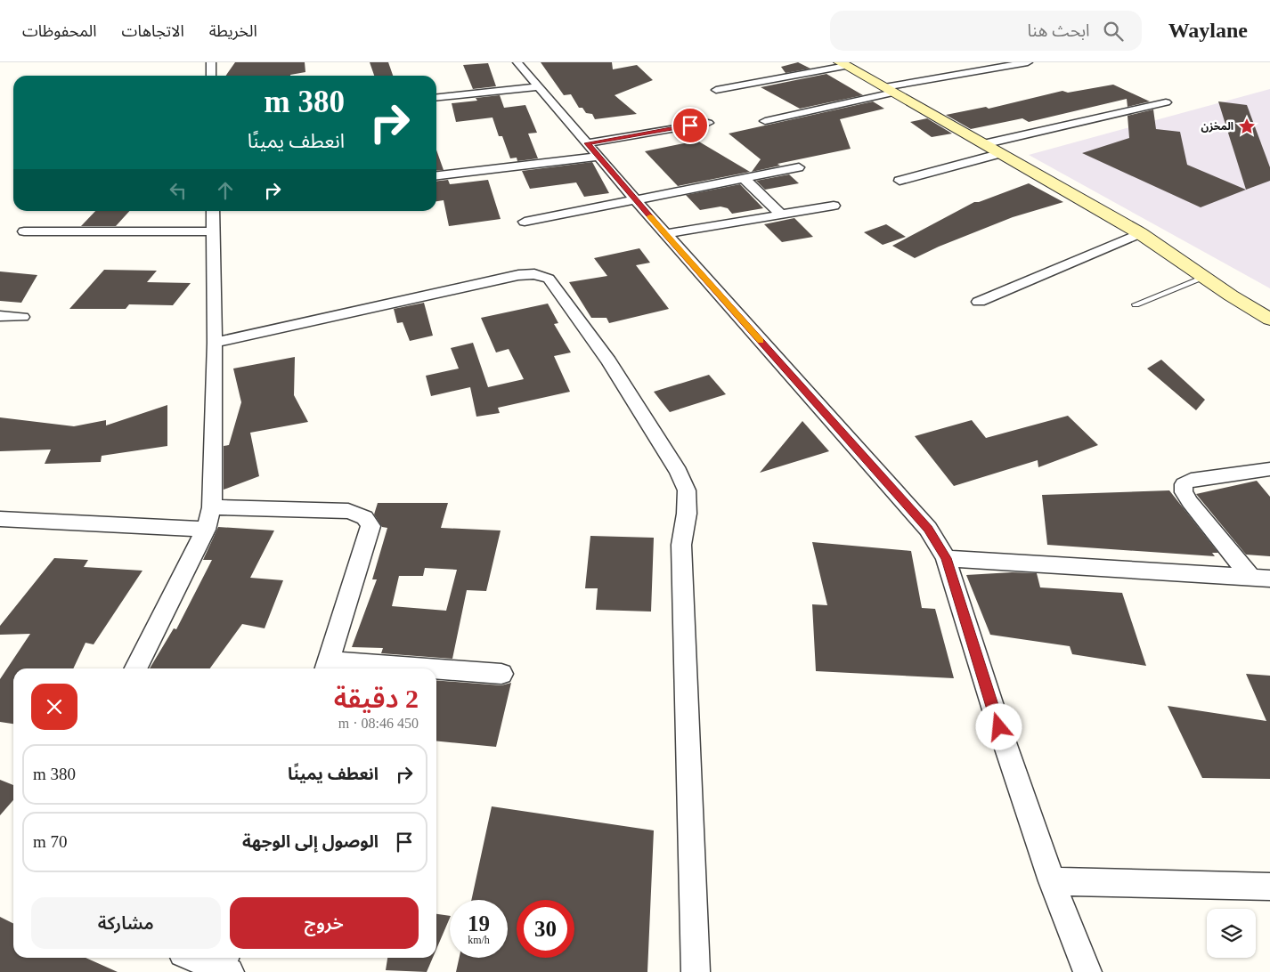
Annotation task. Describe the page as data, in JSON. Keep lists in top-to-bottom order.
{
  "places": {
    "place": ["المخزن"]
  },
  "page": {
    "header": "Waylane",
    "search": "ابحث هنا",
    "nav": ["الخريطة", "الاتجاهات", "المحفوظات"],
    "turn": ["380 m", "انعطف يمينًا"],
    "heading": ["2 دقيقة", "450 m · 08:46"],
    "list": [
      {
        "name": "انعطف يمينًا",
        "value": "380 m"
      },
      {
        "name": "الوصول إلى الوجهة",
        "value": "70 m"
      }
    ],
    "buttons": ["خروج", "مشاركة"],
    "speed": "19 km/h",
    "limit": "30"
  }
}
